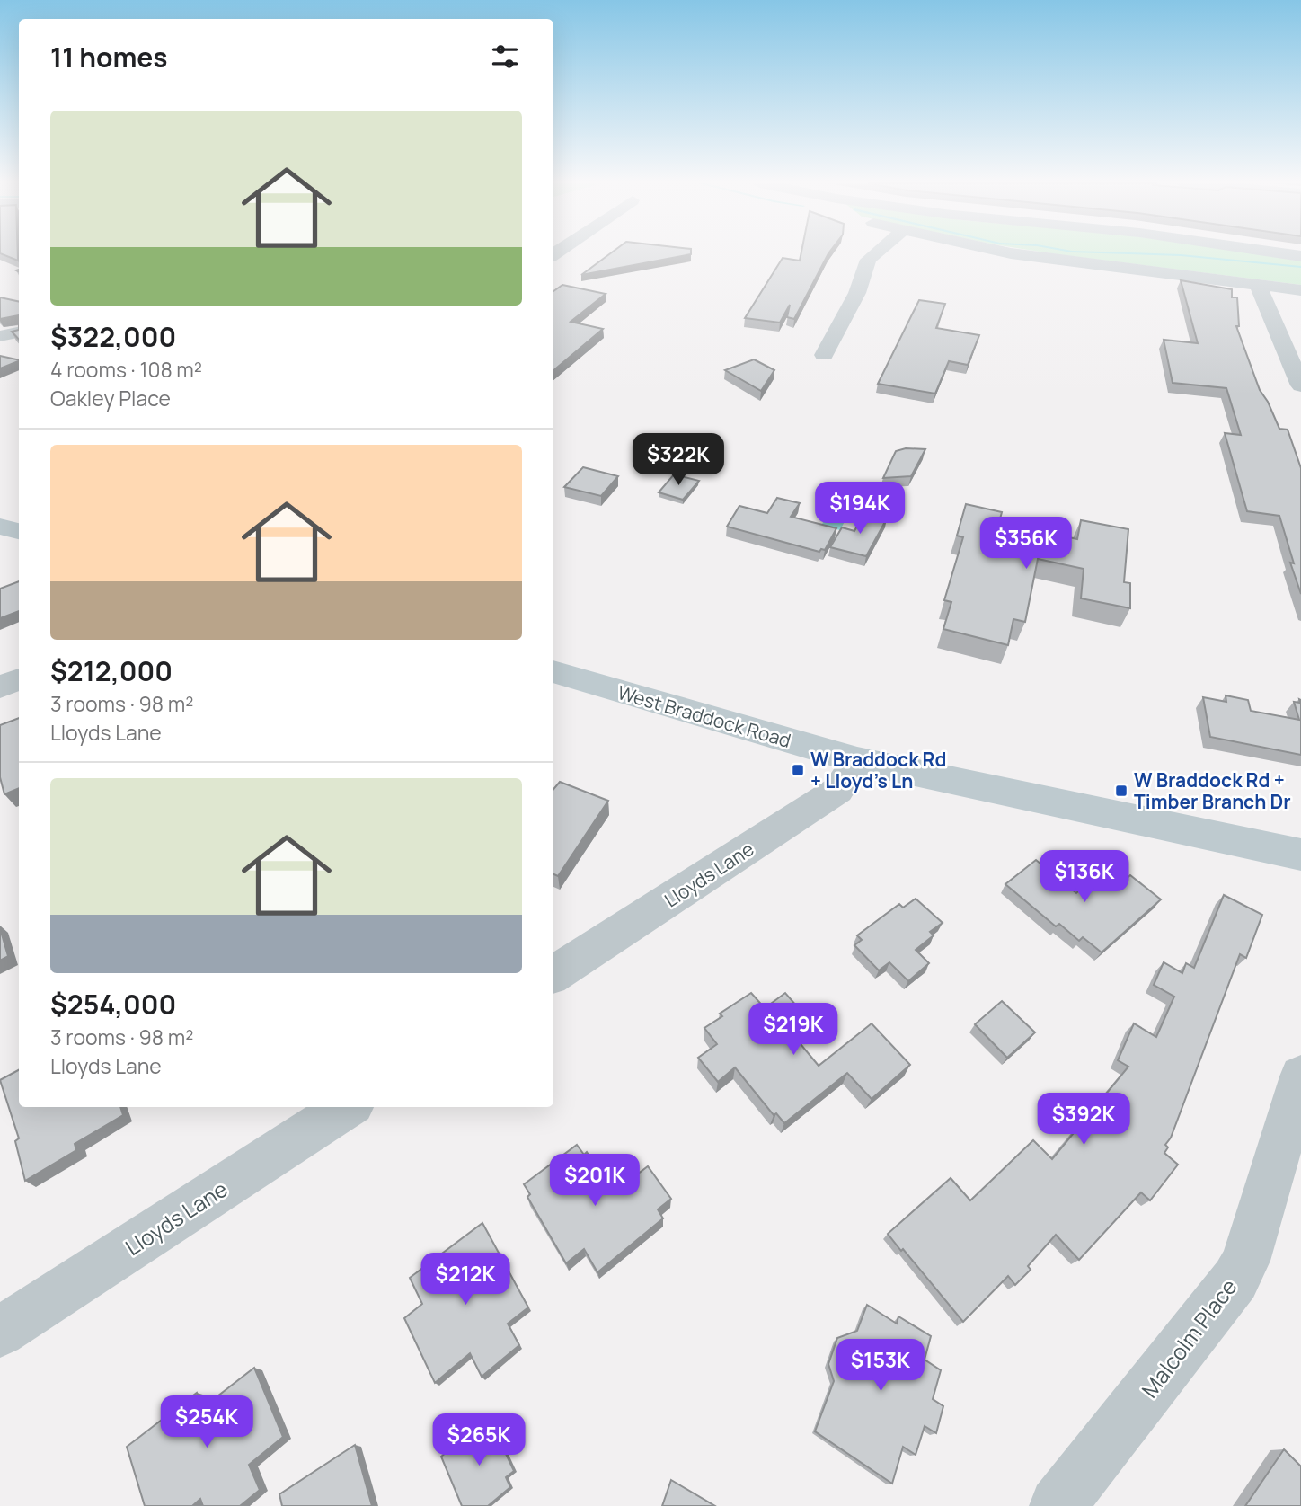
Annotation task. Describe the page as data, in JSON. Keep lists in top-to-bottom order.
{
  "streets": {
    "main road": ["West Braddock Road"],
    "street": ["Lloyds Lane", "Malcolm Place"]
  },
  "crossings": [
    ["West Braddock Road", "Lloyds Lane"]
  ],
  "places": {
    "transit": ["W Braddock Rd + Lloyd's Ln", "W Braddock Rd + Timber Branch Dr"]
  },
  "page": {
    "heading": "11 homes",
    "list": [
      {
        "name": "$322,000",
        "note": "4 rooms · 108 m² · Oakley Place"
      },
      {
        "name": "$212,000",
        "note": "3 rooms · 98 m² · Lloyds Lane"
      },
      {
        "name": "$254,000",
        "note": "3 rooms · 98 m² · Lloyds Lane"
      }
    ],
    "price": [
      "$322K",
      "$194K",
      "$356K",
      "$136K",
      "$219K",
      "$392K",
      "$201K",
      "$212K",
      "$153K",
      "$254K",
      "$265K"
    ]
  }
}
